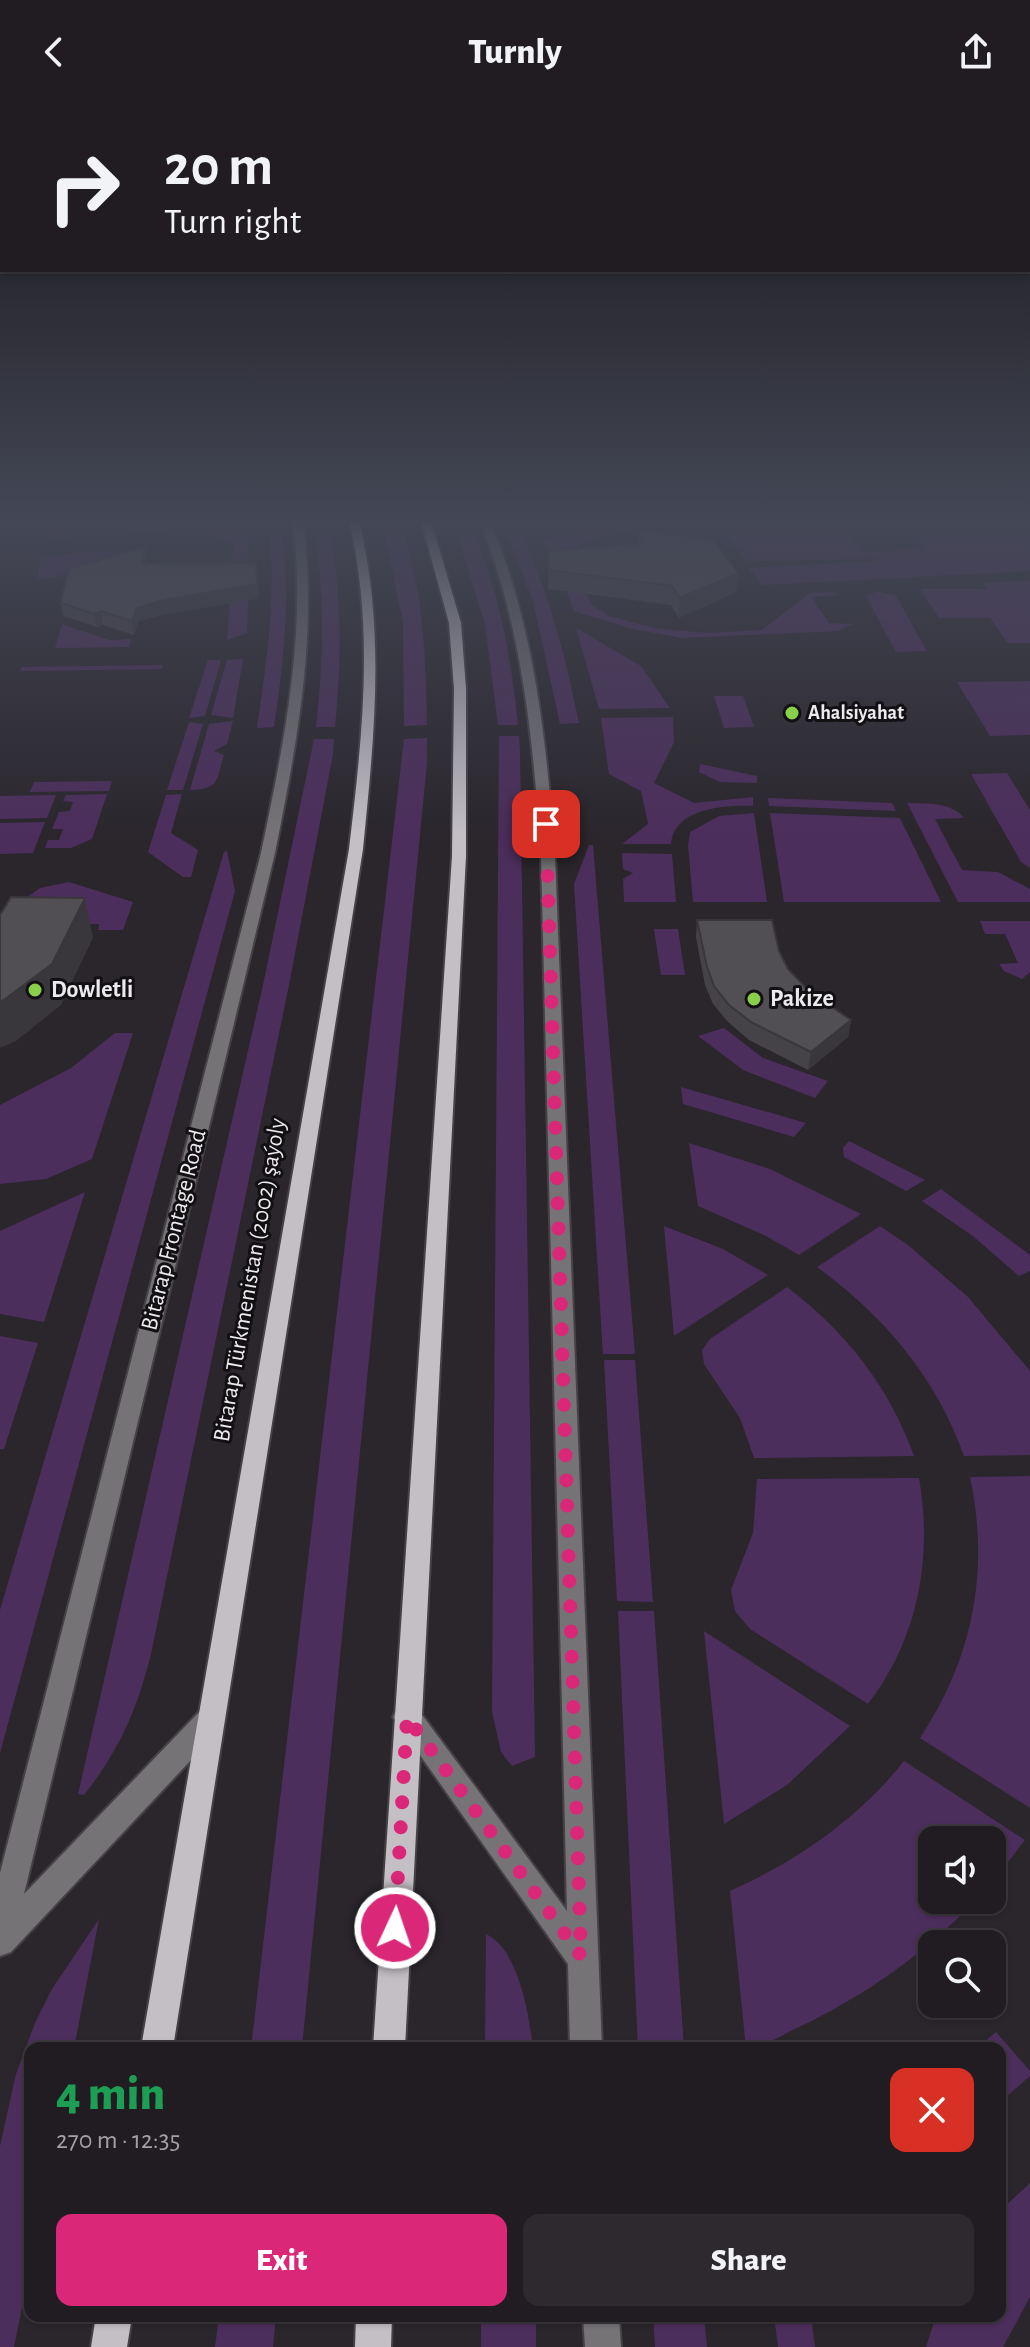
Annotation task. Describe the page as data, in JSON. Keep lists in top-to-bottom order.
{
  "streets": {
    "main road": ["Bitarap Türkmenistan (2002) şaýoly"],
    "street": ["Bitarap Frontage Road"]
  },
  "places": ["Ahalsiyahat", "Dowletli", "Pakize"],
  "page": {
    "header": "Turnly",
    "turn": ["20 m", "Turn right"],
    "heading": ["4 min", "270 m · 12:35"],
    "buttons": ["Exit", "Share"]
  }
}
